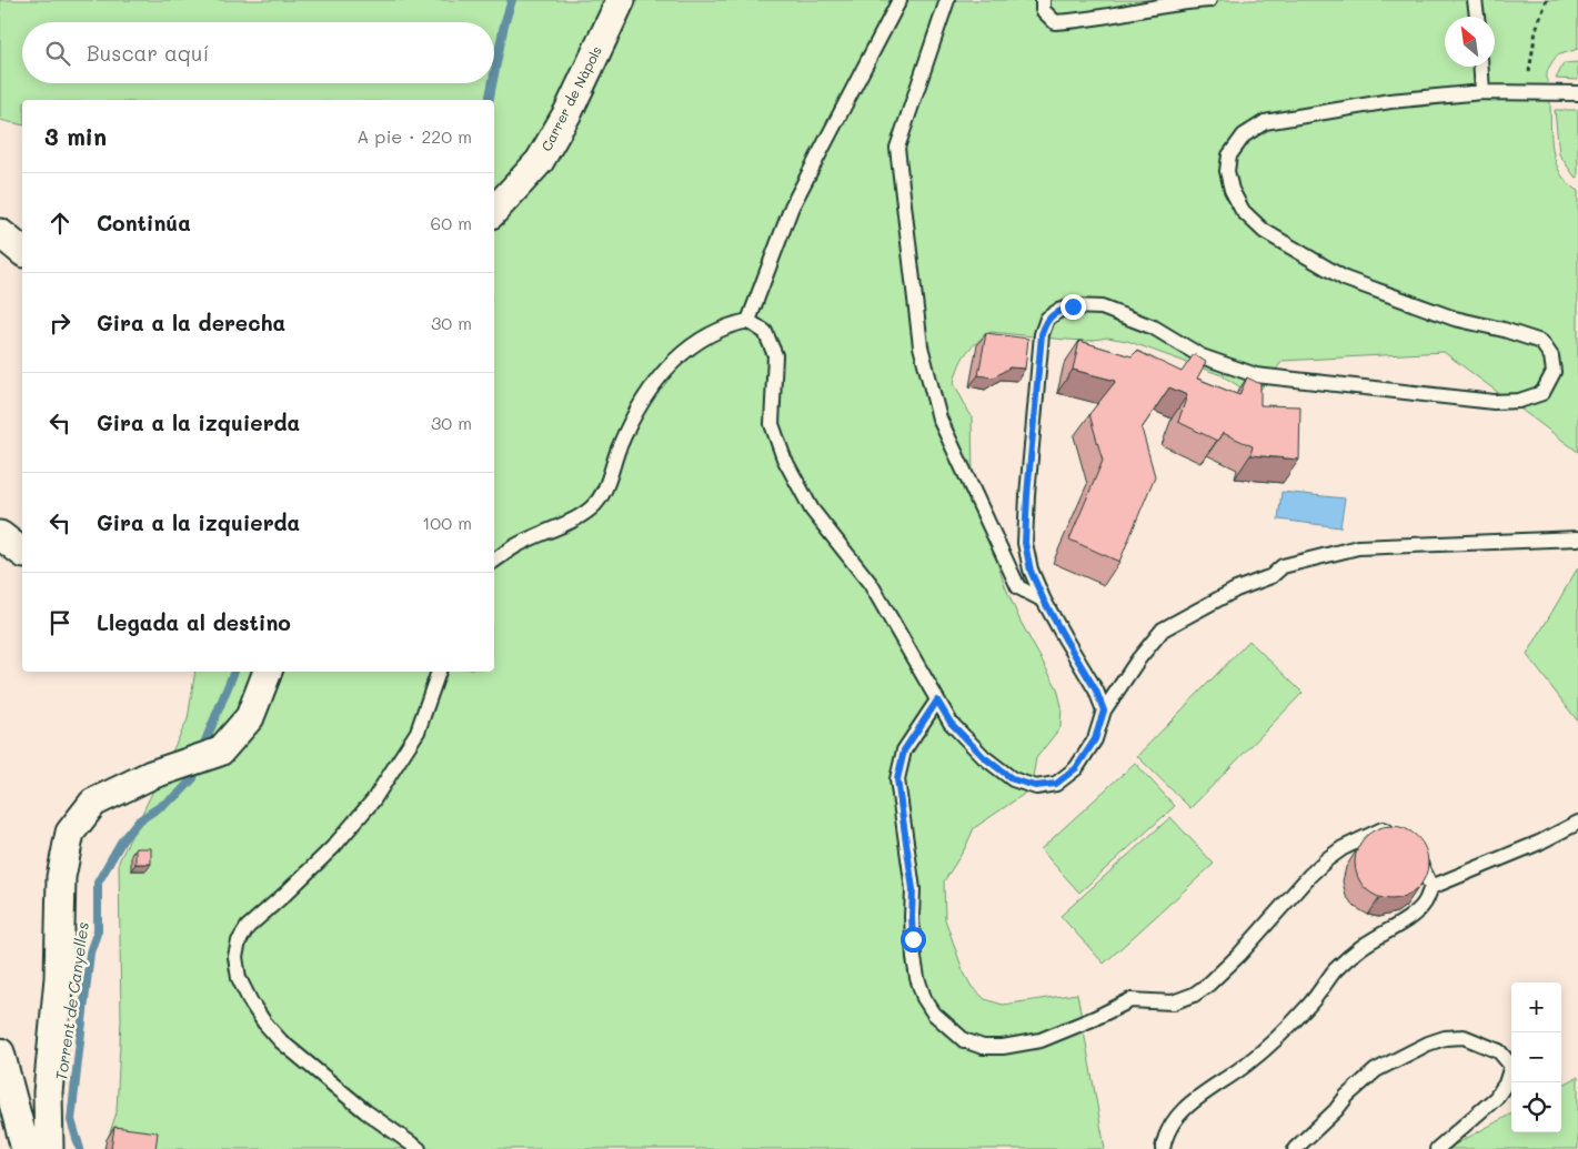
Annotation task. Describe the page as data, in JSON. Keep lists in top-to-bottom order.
{
  "streets": {
    "street": ["Carrer de Nàpols"]
  },
  "water": ["Torrent de Canyelles"],
  "north": "top left",
  "page": {
    "search": "Buscar aquí",
    "heading": ["3 min", "A pie · 220 m"],
    "list": [
      ["Continúa", "60 m"],
      ["Gira a la derecha", "30 m"],
      ["Gira a la izquierda", "30 m"],
      ["Gira a la izquierda", "100 m"],
      "Llegada al destino"
    ],
    "map_buttons": ["+", "−"]
  }
}
